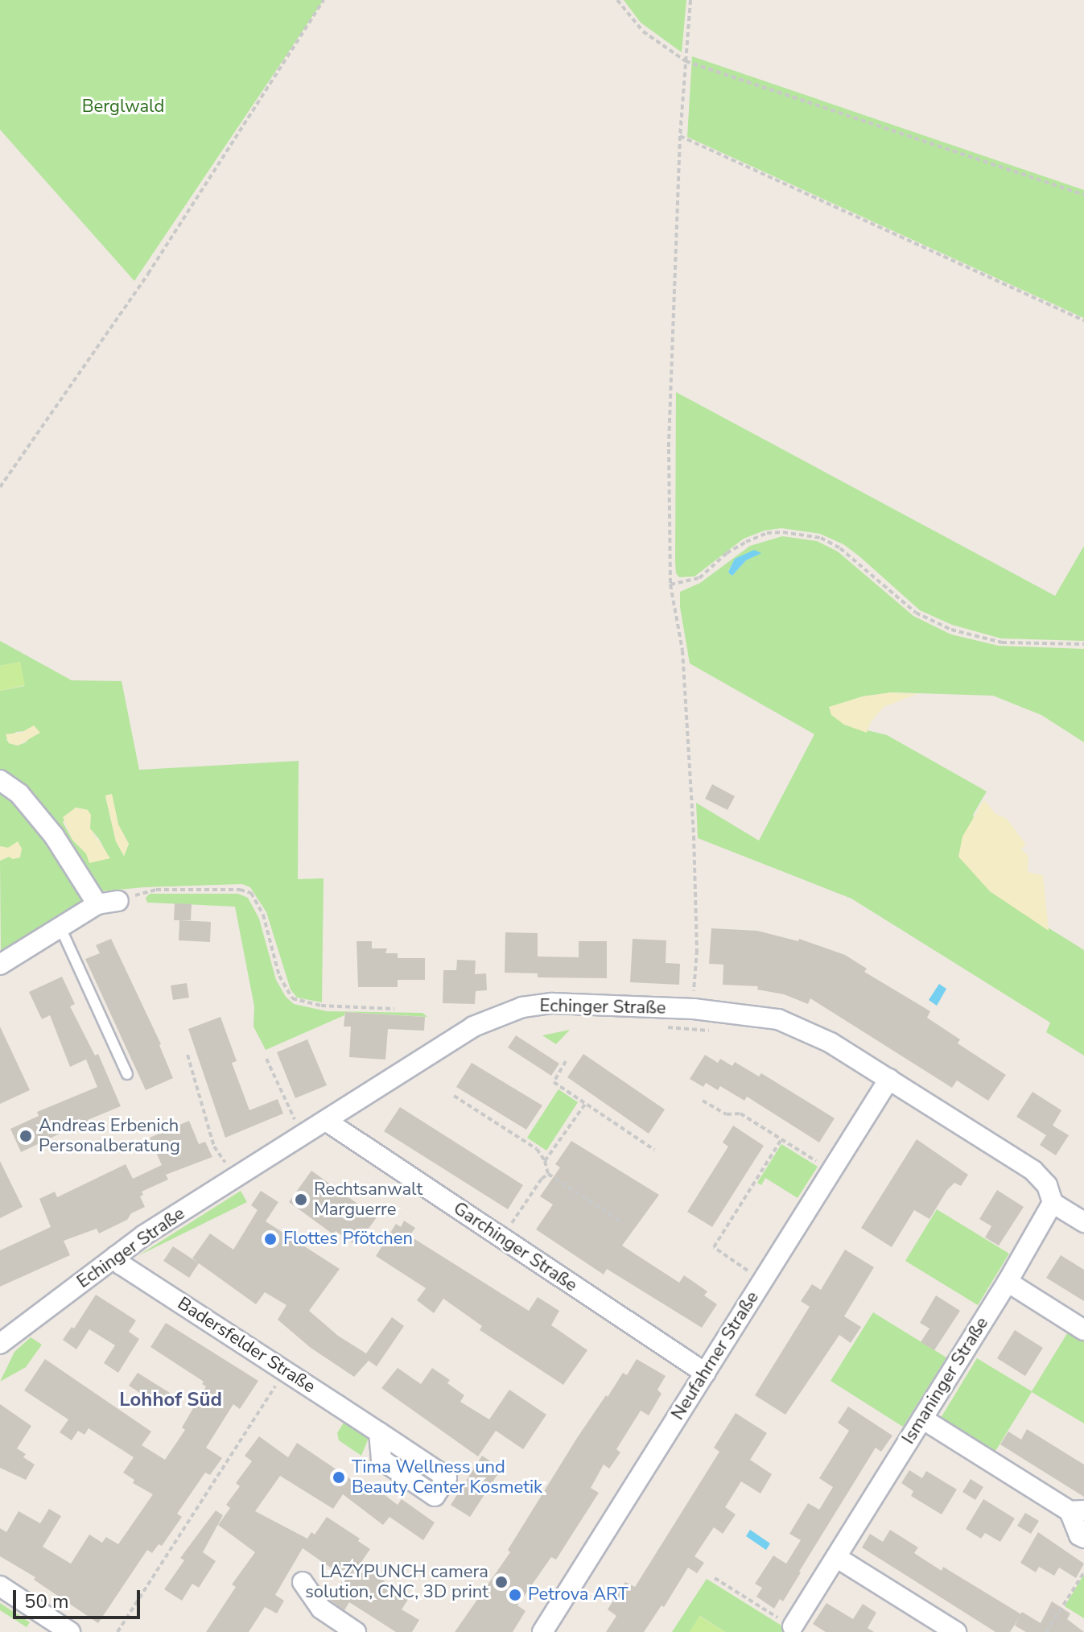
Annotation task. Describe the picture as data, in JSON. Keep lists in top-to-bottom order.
{
  "streets": {
    "street": [
      "Echinger Straße",
      "Garchinger Straße",
      "Badersfelder Straße",
      "Neufahrner Straße",
      "Ismaninger Straße"
    ]
  },
  "crossings": [
    ["Echinger Straße", "Garchinger Straße"],
    ["Echinger Straße", "Badersfelder Straße"],
    ["Echinger Straße", "Neufahrner Straße"],
    ["Echinger Straße", "Ismaninger Straße"],
    ["Garchinger Straße", "Neufahrner Straße"]
  ],
  "districts": ["Lohhof Süd"],
  "parks": ["Berglwald"],
  "places": [
    "Andreas Erbenich Personalberatung",
    "Rechtsanwalt Marguerre",
    "Flottes Pfötchen",
    "Tima Wellness und Beauty Center Kosmetik",
    "LAZYPUNCH camera solution, CNC, 3D print",
    "Petrova ART"
  ],
  "scale_bar": "50 m"
}
